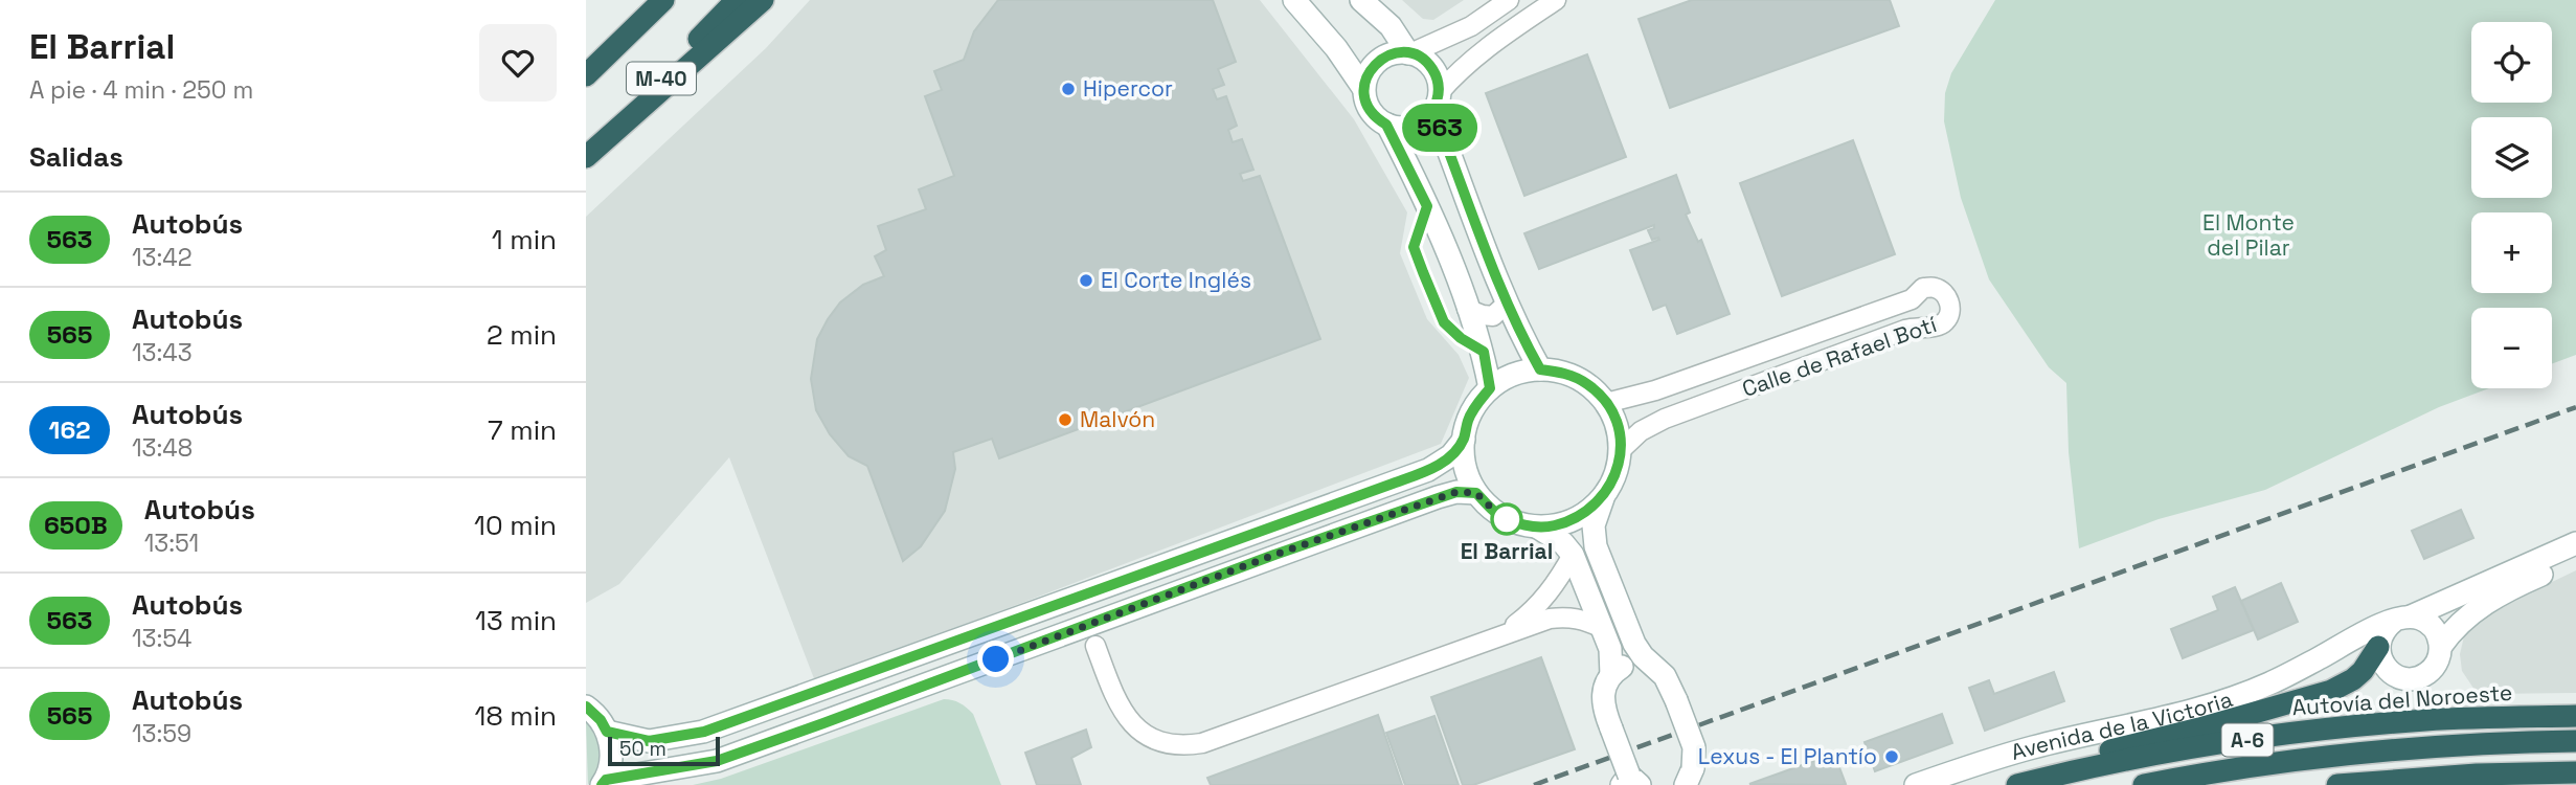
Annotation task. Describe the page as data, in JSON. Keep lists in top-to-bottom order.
{
  "streets": {
    "highway": ["M-40", "Autovía del Noroeste", "A-6"],
    "street": ["Calle de Rafael Botí", "Avenida de la Victoria"]
  },
  "parks": ["El Monte del Pilar"],
  "places": [
    "Hipercor",
    "El Corte Inglés",
    "Malvón",
    "El Barrial",
    "Lexus - El Plantío"
  ],
  "lines": ["bus line 563"],
  "scale_bar": "50 m",
  "page": {
    "heading": [
      ["El Barrial", "A pie · 4 min · 250 m"],
      "Salidas"
    ],
    "on_map": "563",
    "map_buttons": ["+", "−"],
    "list": [
      {
        "mark": "563",
        "name": "Autobús",
        "note": "13:42",
        "value": "1 min"
      },
      {
        "mark": "565",
        "name": "Autobús",
        "note": "13:43",
        "value": "2 min"
      },
      {
        "mark": "162",
        "name": "Autobús",
        "note": "13:48",
        "value": "7 min"
      },
      {
        "mark": "650B",
        "name": "Autobús",
        "note": "13:51",
        "value": "10 min"
      },
      {
        "mark": "563",
        "name": "Autobús",
        "note": "13:54",
        "value": "13 min"
      },
      {
        "mark": "565",
        "name": "Autobús",
        "note": "13:59",
        "value": "18 min"
      }
    ],
    "scale": "50 m"
  }
}
